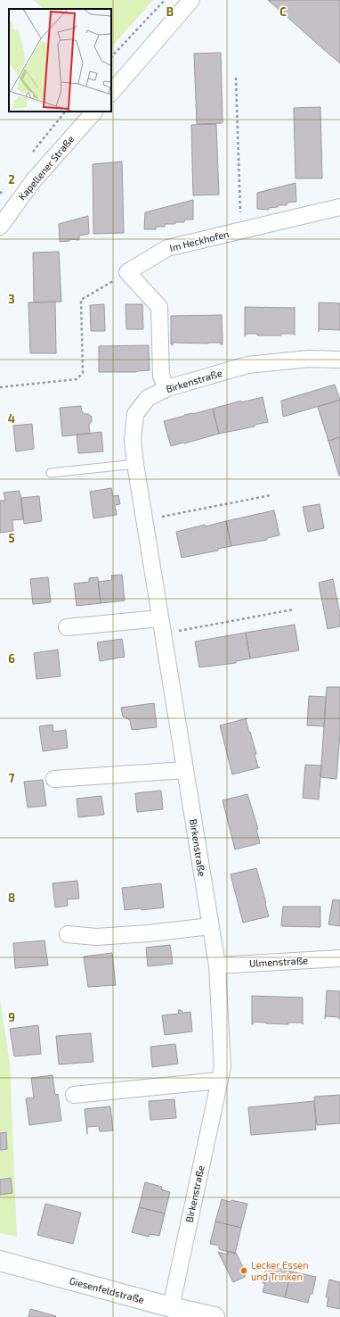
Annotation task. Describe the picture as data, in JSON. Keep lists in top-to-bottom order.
{
  "streets": {
    "main road": ["Giesenfeldstraße"],
    "street": [
      "Kapellener Straße",
      "Im Heckhofen",
      "Birkenstraße",
      "Ulmenstraße"
    ]
  },
  "crossings": [
    ["Birkenstraße", "Ulmenstraße"],
    ["Birkenstraße", "Giesenfeldstraße"]
  ],
  "places": ["Lecker Essen und Trinken"],
  "grid": {
    "columns": ["B", "C"],
    "rows": [
      "2",
      "3",
      "4",
      "5",
      "6",
      "7",
      "8",
      "9"
    ]
  }
}
